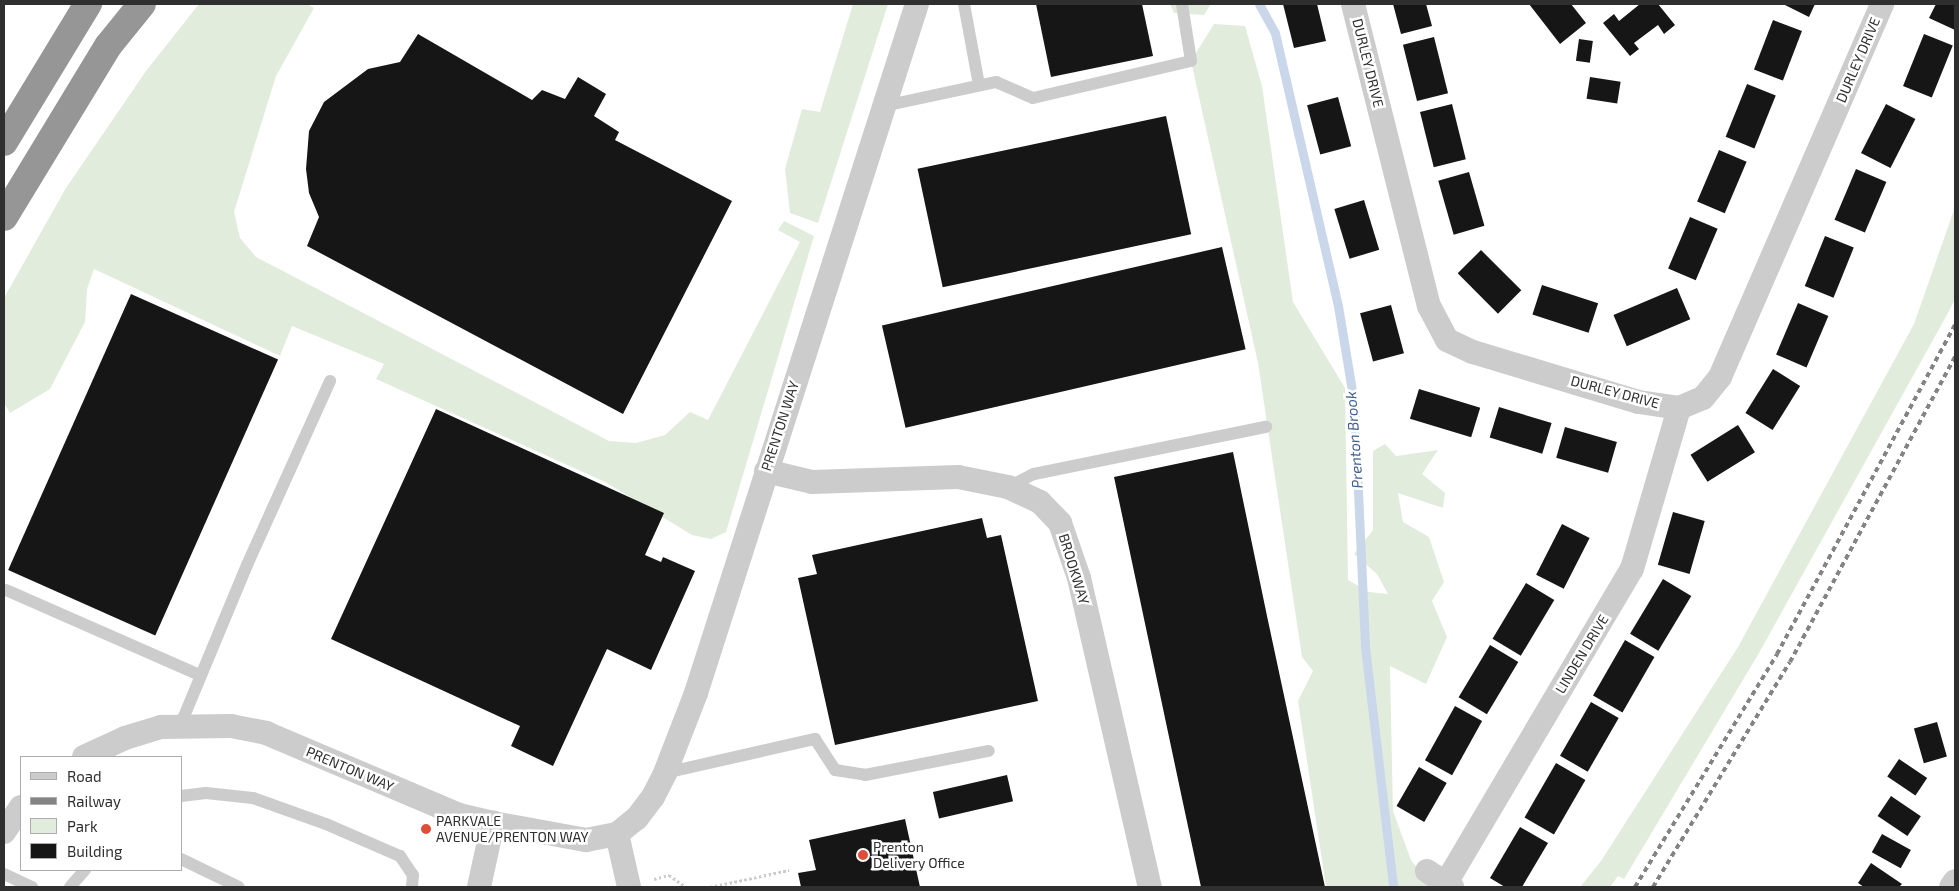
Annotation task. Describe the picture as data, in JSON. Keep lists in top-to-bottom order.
{
  "streets": {
    "street": [
      "DURLEY DRIVE",
      "PRENTON WAY",
      "BROOKWAY",
      "LINDEN DRIVE"
    ]
  },
  "crossings": [
    ["DURLEY DRIVE", "LINDEN DRIVE"],
    ["PRENTON WAY", "BROOKWAY"]
  ],
  "water": ["Prenton Brook"],
  "places": ["PARKVALE AVENUE/PRENTON WAY", "Prenton Delivery Office"],
  "legend": [
    "Road",
    "Railway",
    "Park",
    "Building"
  ]
}
